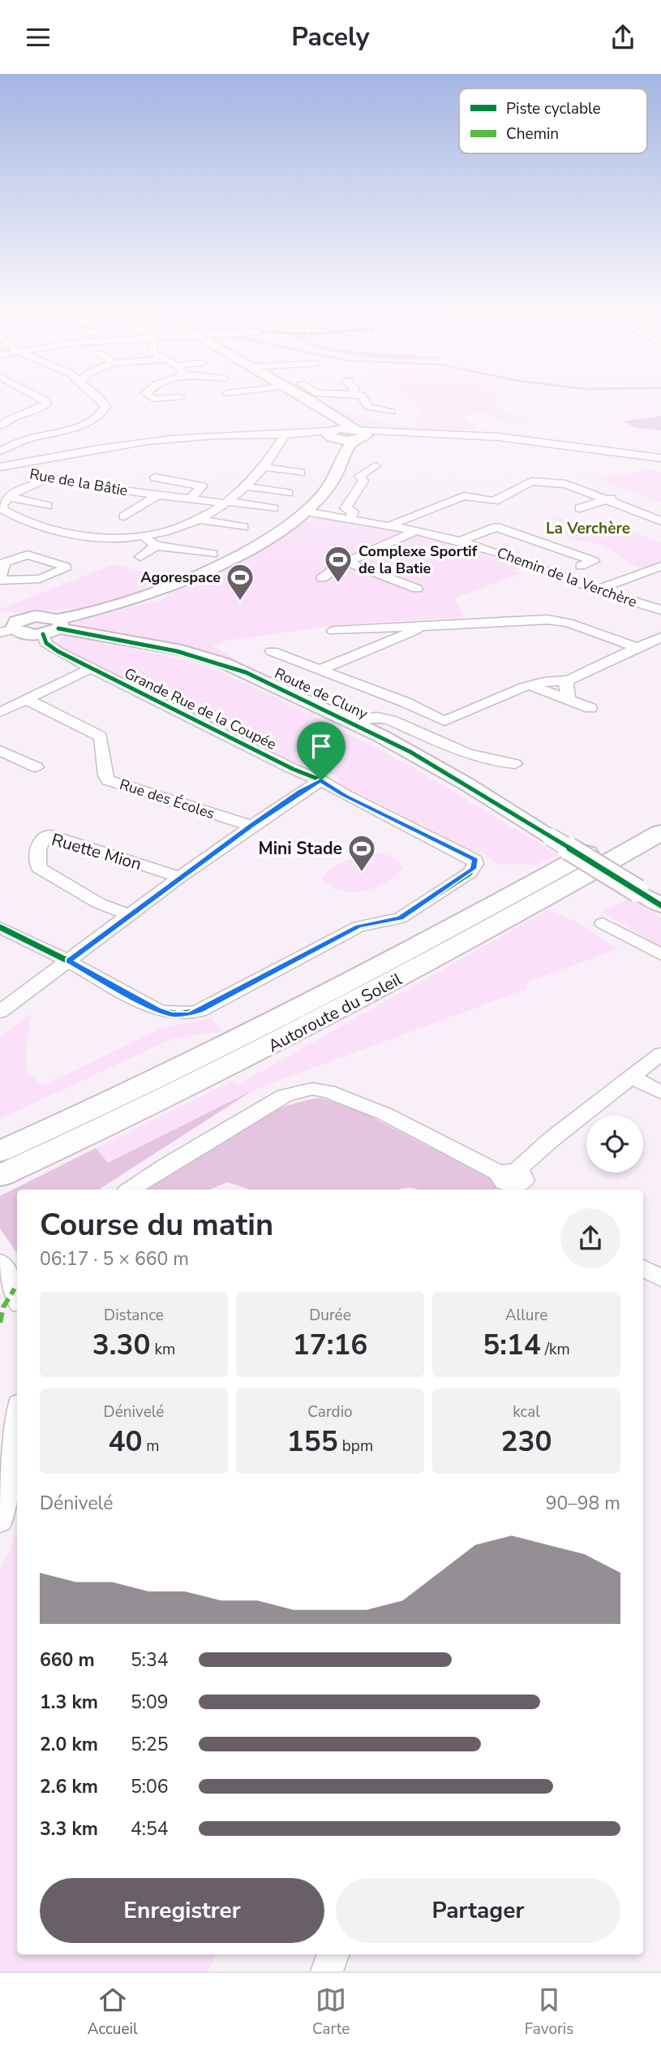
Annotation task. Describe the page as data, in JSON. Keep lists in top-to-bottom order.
{
  "streets": {
    "highway": ["Autoroute du Soleil"],
    "main road": ["Route de Cluny"],
    "street": [
      "Rue de la Bâtie",
      "Chemin de la Verchère",
      "Grande Rue de la Coupée",
      "Rue des Écoles",
      "Ruette Mion"
    ]
  },
  "districts": ["La Verchère"],
  "places": {
    "sports": ["Complexe Sportif de la Batie", "Agorespace", "Mini Stade"]
  },
  "legend": ["Piste cyclable", "Chemin"],
  "page": {
    "header": "Pacely",
    "heading": ["Course du matin", "06:17 · 5 × 660 m"],
    "stats": [
      ["Distance", "3.30 km"],
      ["Durée", "17:16"],
      ["Allure", "5:14 /km"],
      ["Dénivelé", "40 m"],
      ["Cardio", "155 bpm"],
      ["kcal", "230"]
    ],
    "chart": ["Dénivelé", "90–98 m"],
    "list": [
      {
        "name": "660 m",
        "note": "5:34"
      },
      {
        "name": "1.3 km",
        "note": "5:09"
      },
      {
        "name": "2.0 km",
        "note": "5:25"
      },
      {
        "name": "2.6 km",
        "note": "5:06"
      },
      {
        "name": "3.3 km",
        "note": "4:54"
      }
    ],
    "buttons": ["Enregistrer", "Partager"],
    "tabs": ["Accueil", "Carte", "Favoris"]
  }
}
